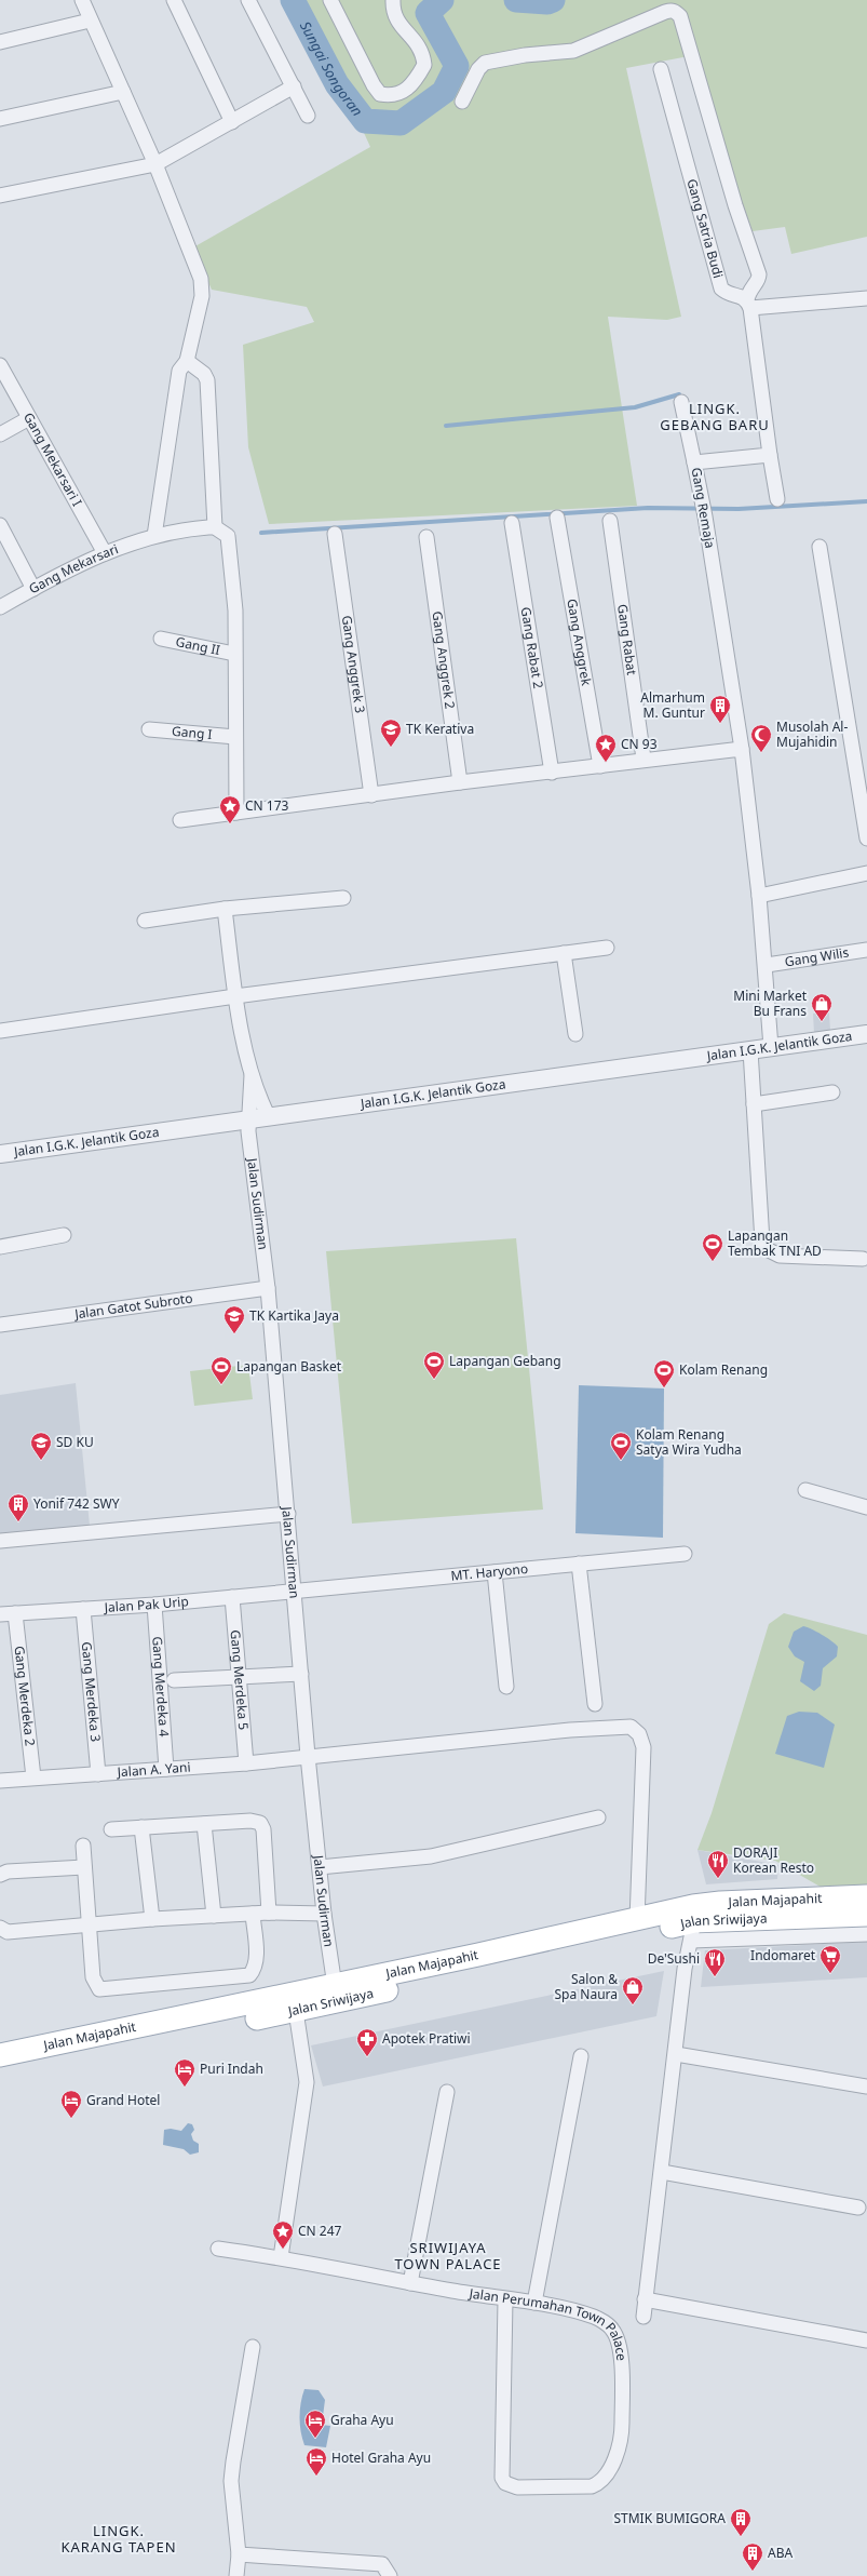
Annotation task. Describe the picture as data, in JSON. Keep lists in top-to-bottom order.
{
  "streets": {
    "main road": ["Jalan Majapahit", "Jalan Sriwijaya"],
    "street": [
      "Gang Satria Budi",
      "Gang Mekarsari I",
      "Gang Remaja",
      "Gang Mekarsari",
      "Gang Rabat",
      "Gang Anggrek",
      "Gang II",
      "Gang Rabat 2",
      "Gang Anggrek 2",
      "Gang Anggrek 3",
      "Gang I",
      "Gang Wilis",
      "Jalan I.G.K. Jelantik Goza",
      "Jalan Sudirman",
      "Jalan Gatot Subroto",
      "MT. Haryono",
      "Jalan Pak Urip",
      "Gang Merdeka 5",
      "Gang Merdeka 4",
      "Gang Merdeka 3",
      "Gang Merdeka 2",
      "Jalan A. Yani",
      "Jalan Perumahan Town Palace"
    ]
  },
  "crossings": [
    ["Gang Mekarsari I", "Gang Mekarsari"],
    ["Gang Remaja", "Gang Wilis"],
    ["Gang Remaja", "Jalan I.G.K. Jelantik Goza"],
    ["Jalan I.G.K. Jelantik Goza", "Jalan Sudirman"],
    ["Jalan Sudirman", "Jalan Gatot Subroto"],
    ["Jalan Sudirman", "MT. Haryono"],
    ["Jalan Sudirman", "Jalan Pak Urip"],
    ["Jalan Sudirman", "Jalan A. Yani"],
    ["Jalan Sudirman", "Jalan Majapahit"],
    ["MT. Haryono", "Jalan Pak Urip"],
    ["Jalan Pak Urip", "Gang Merdeka 5"],
    ["Jalan Pak Urip", "Gang Merdeka 4"],
    ["Jalan Pak Urip", "Gang Merdeka 3"],
    ["Jalan Pak Urip", "Gang Merdeka 2"],
    ["Gang Merdeka 5", "Jalan A. Yani"],
    ["Gang Merdeka 4", "Jalan A. Yani"],
    ["Gang Merdeka 3", "Jalan A. Yani"],
    ["Gang Merdeka 2", "Jalan A. Yani"],
    ["Jalan A. Yani", "Jalan Majapahit"],
    ["Jalan Majapahit", "Jalan Sriwijaya"]
  ],
  "districts": ["LINGK. GEBANG BARU", "SRIWIJAYA TOWN PALACE", "LINGK. KARANG TAPEN"],
  "water": ["Sungai Songoran"],
  "places": {
    "building": [
      "Almarhum M. Guntur",
      "Yonif 742 SWY",
      "STMIK BUMIGORA",
      "ABA"
    ],
    "school or university": ["TK Kerativa", "TK Kartika Jaya", "SD KU"],
    "mosque": ["Musolah Al- Mujahidin"],
    "place": ["CN 93", "CN 173", "CN 247"],
    "shop": ["Mini Market Bu Frans", "Salon & Spa Naura"],
    "sports": [
      "Lapangan Tembak TNI AD",
      "Lapangan Gebang",
      "Lapangan Basket",
      "Kolam Renang",
      "Kolam Renang Satya Wira Yudha"
    ],
    "restaurant": ["DORAJI Korean Resto", "De'Sushi"],
    "supermarket": ["Indomaret"],
    "pharmacy": ["Apotek Pratiwi"],
    "hotel": [
      "Puri Indah",
      "Grand Hotel",
      "Graha Ayu",
      "Hotel Graha Ayu"
    ]
  }
}
